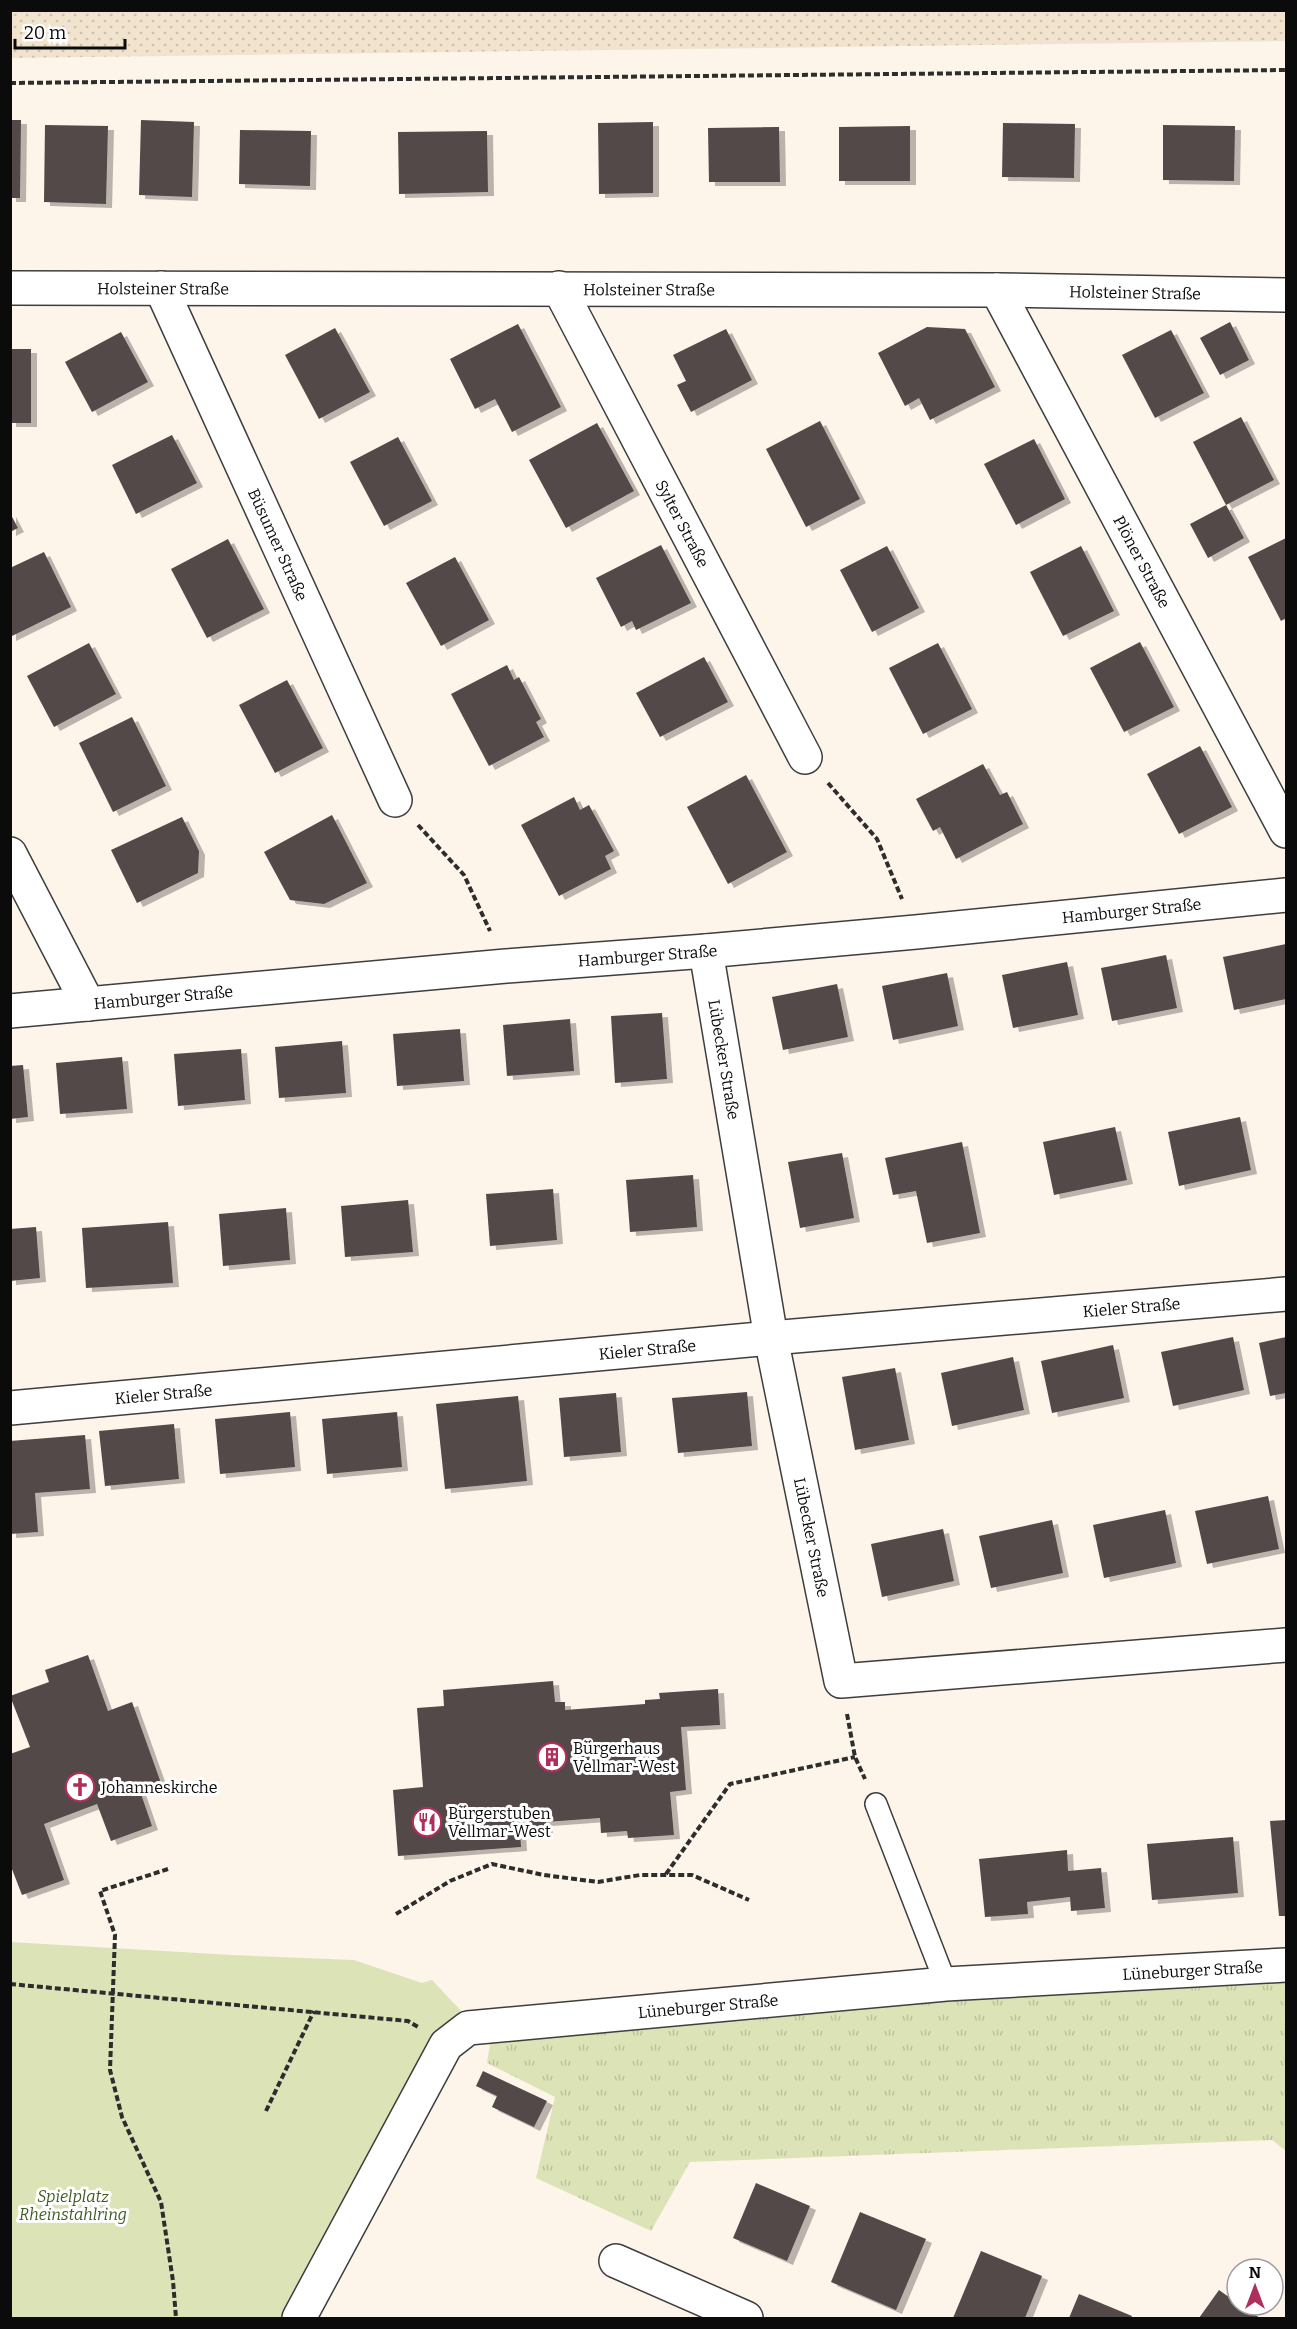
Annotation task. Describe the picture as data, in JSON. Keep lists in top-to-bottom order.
{
  "streets": {
    "street": [
      "Holsteiner Straße",
      "Sylter Straße",
      "Büsumer Straße",
      "Plöner Straße",
      "Hamburger Straße",
      "Lübecker Straße",
      "Kieler Straße",
      "Lüneburger Straße"
    ]
  },
  "crossings": [
    ["Holsteiner Straße", "Sylter Straße"],
    ["Holsteiner Straße", "Büsumer Straße"],
    ["Holsteiner Straße", "Plöner Straße"],
    ["Hamburger Straße", "Lübecker Straße"],
    ["Lübecker Straße", "Kieler Straße"]
  ],
  "parks": ["Spielplatz Rheinstahlring"],
  "places": {
    "building": ["Bürgerhaus Vellmar-West"],
    "church": ["Johanneskirche"],
    "restaurant": ["Bürgerstuben Vellmar-West"]
  },
  "scale_bar": "20 m",
  "north": "top"
}
